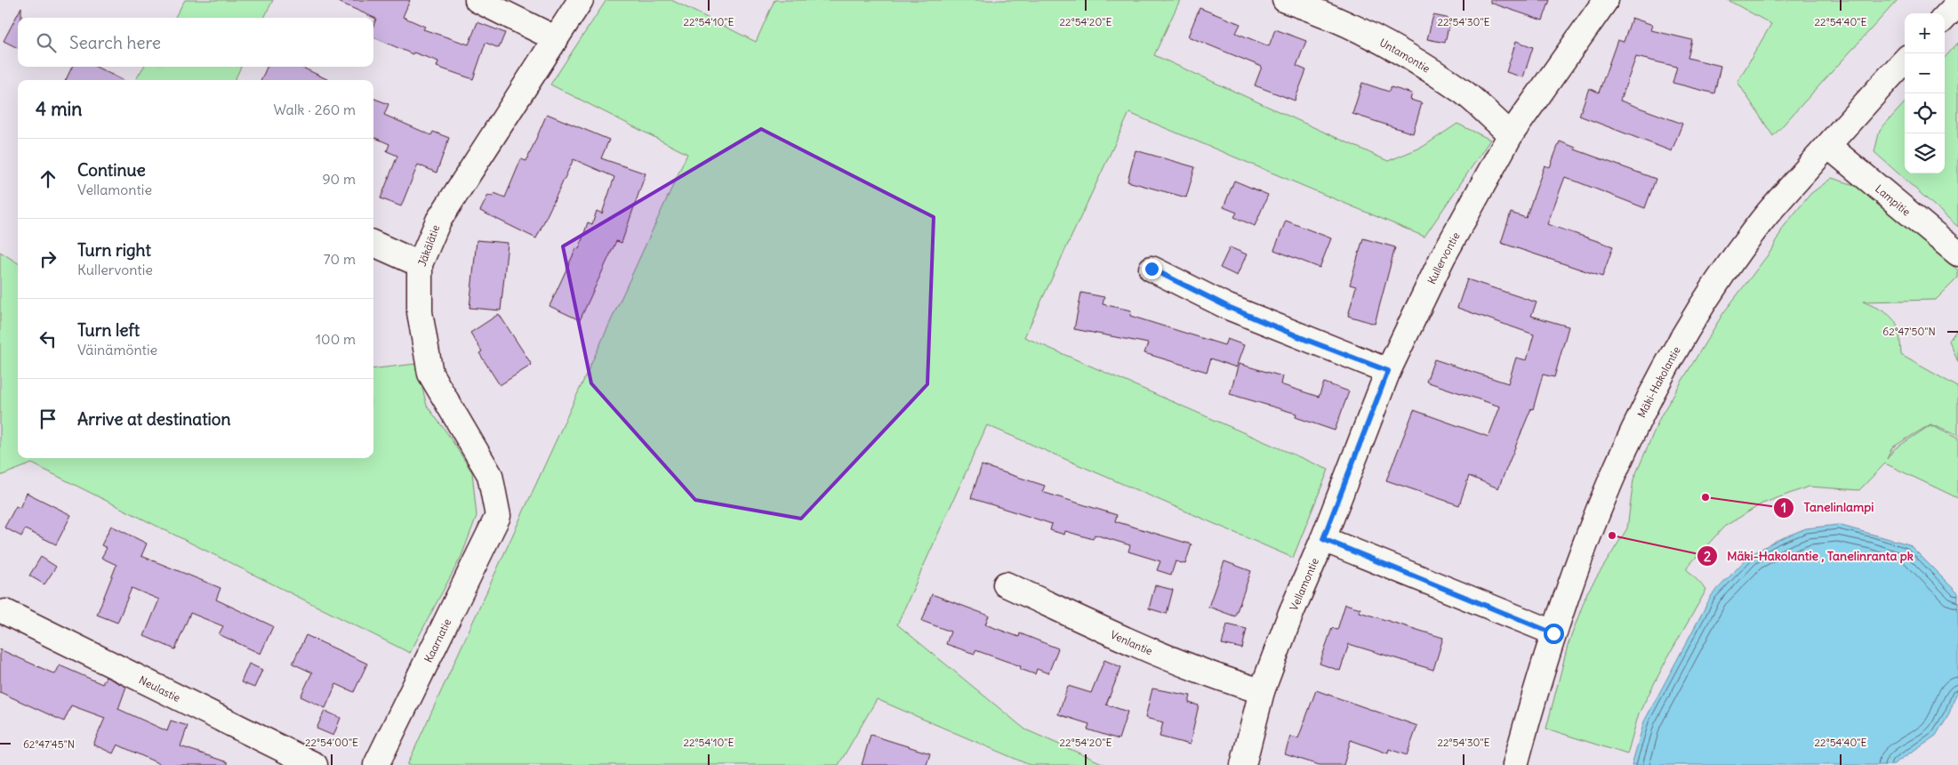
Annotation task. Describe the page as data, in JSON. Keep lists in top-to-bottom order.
{
  "streets": {
    "street": [
      "Untamontie",
      "Lampitie",
      "Jäkälätie",
      "Kullervontie",
      "Mäki-Hakolantie",
      "Vellamontie",
      "Kaarnatie",
      "Venlantie",
      "Neulastie"
    ]
  },
  "crossings": [
    ["Untamontie", "Kullervontie"],
    ["Lampitie", "Mäki-Hakolantie"],
    ["Jäkälätie", "Kaarnatie"],
    ["Kullervontie", "Vellamontie"],
    ["Vellamontie", "Venlantie"]
  ],
  "places": ["Tanelinlampi", "Mäki-Hakolantie , Tanelinranta pk"],
  "page": {
    "map_buttons": ["+", "−"],
    "search": "Search here",
    "heading": ["4 min", "Walk · 260 m"],
    "list": [
      ["Continue", "Vellamontie", "90 m"],
      ["Turn right", "Kullervontie", "70 m"],
      ["Turn left", "Väinämöntie", "100 m"],
      "Arrive at destination"
    ]
  },
  "coordinates": [
    "22°54'10\"E",
    "22°54'20\"E",
    "22°54'30\"E",
    "22°54'40\"E",
    "62°47'50\"N",
    "22°54'00\"E",
    "62°47'45\"N"
  ]
}
